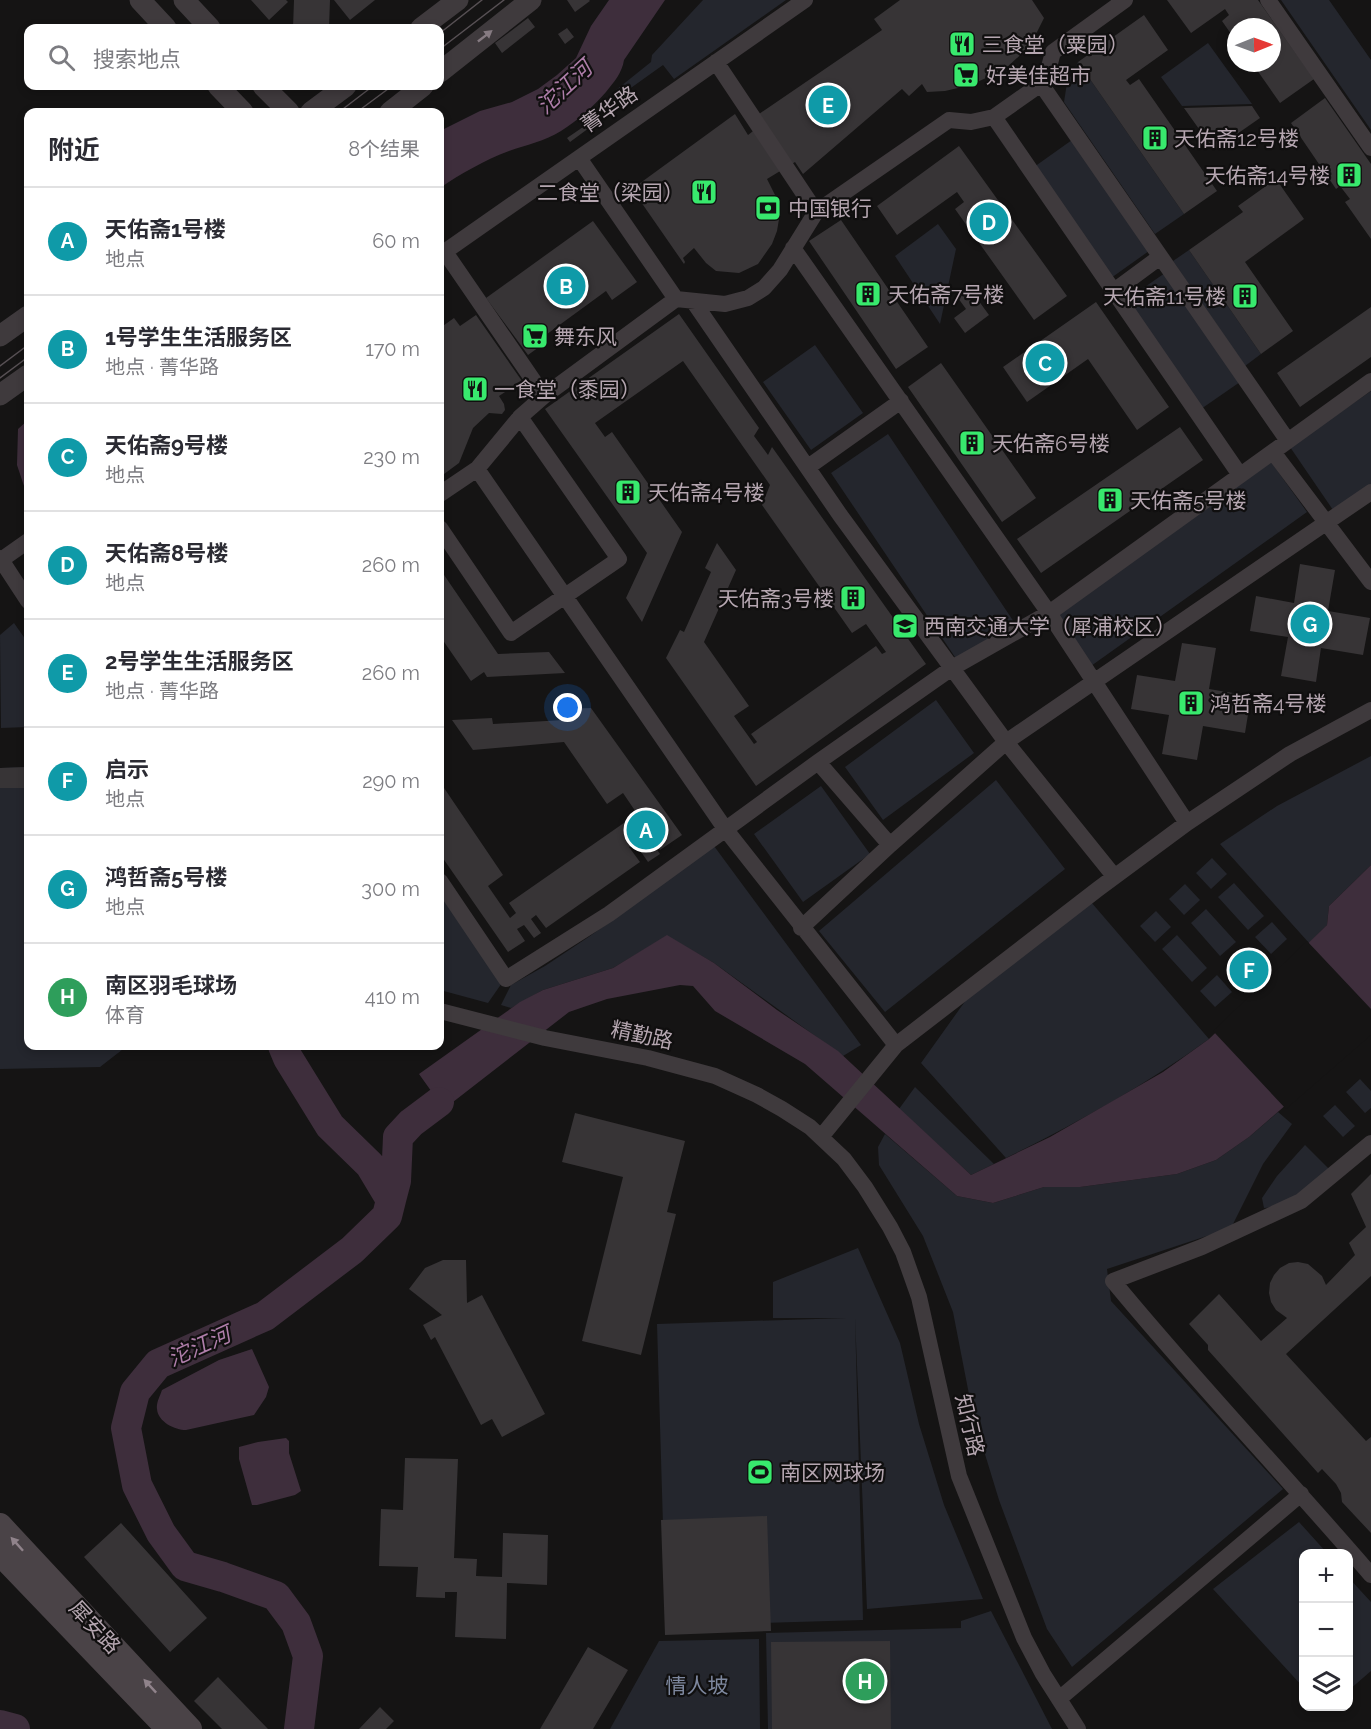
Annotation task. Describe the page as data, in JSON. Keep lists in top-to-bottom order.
{
  "streets": {
    "main road": ["犀安路"],
    "street": ["菁华路", "精勤路", "知行路"]
  },
  "crossings": [
    ["精勤路", "知行路"]
  ],
  "water": ["沱江河"],
  "parks": ["情人坡"],
  "places": {
    "restaurant": ["三食堂（粟园）", "二食堂（梁园）", "一食堂（黍园）"],
    "supermarket": ["好美佳超市", "舞东风"],
    "building": [
      "天佑斋12号楼",
      "天佑斋14号楼",
      "天佑斋7号楼",
      "天佑斋11号楼",
      "天佑斋6号楼",
      "天佑斋4号楼",
      "天佑斋5号楼",
      "天佑斋3号楼",
      "鸿哲斋4号楼"
    ],
    "bank": ["中国银行"],
    "school or university": ["西南交通大学（犀浦校区）"],
    "sports": ["南区网球场"]
  },
  "north": "right",
  "page": {
    "search": "搜索地点",
    "pins": [
      "E",
      "D",
      "B",
      "C",
      "G",
      "A",
      "F",
      "H"
    ],
    "heading": ["附近", "8个结果"],
    "list": [
      {
        "mark": "A",
        "name": "天佑斋1号楼",
        "note": "地点",
        "value": "60 m"
      },
      {
        "mark": "B",
        "name": "1号学生生活服务区",
        "note": "地点 · 菁华路",
        "value": "170 m"
      },
      {
        "mark": "C",
        "name": "天佑斋9号楼",
        "note": "地点",
        "value": "230 m"
      },
      {
        "mark": "D",
        "name": "天佑斋8号楼",
        "note": "地点",
        "value": "260 m"
      },
      {
        "mark": "E",
        "name": "2号学生生活服务区",
        "note": "地点 · 菁华路",
        "value": "260 m"
      },
      {
        "mark": "F",
        "name": "启示",
        "note": "地点",
        "value": "290 m"
      },
      {
        "mark": "G",
        "name": "鸿哲斋5号楼",
        "note": "地点",
        "value": "300 m"
      },
      {
        "mark": "H",
        "name": "南区羽毛球场",
        "note": "体育",
        "value": "410 m"
      }
    ],
    "map_buttons": ["+", "−"]
  }
}
